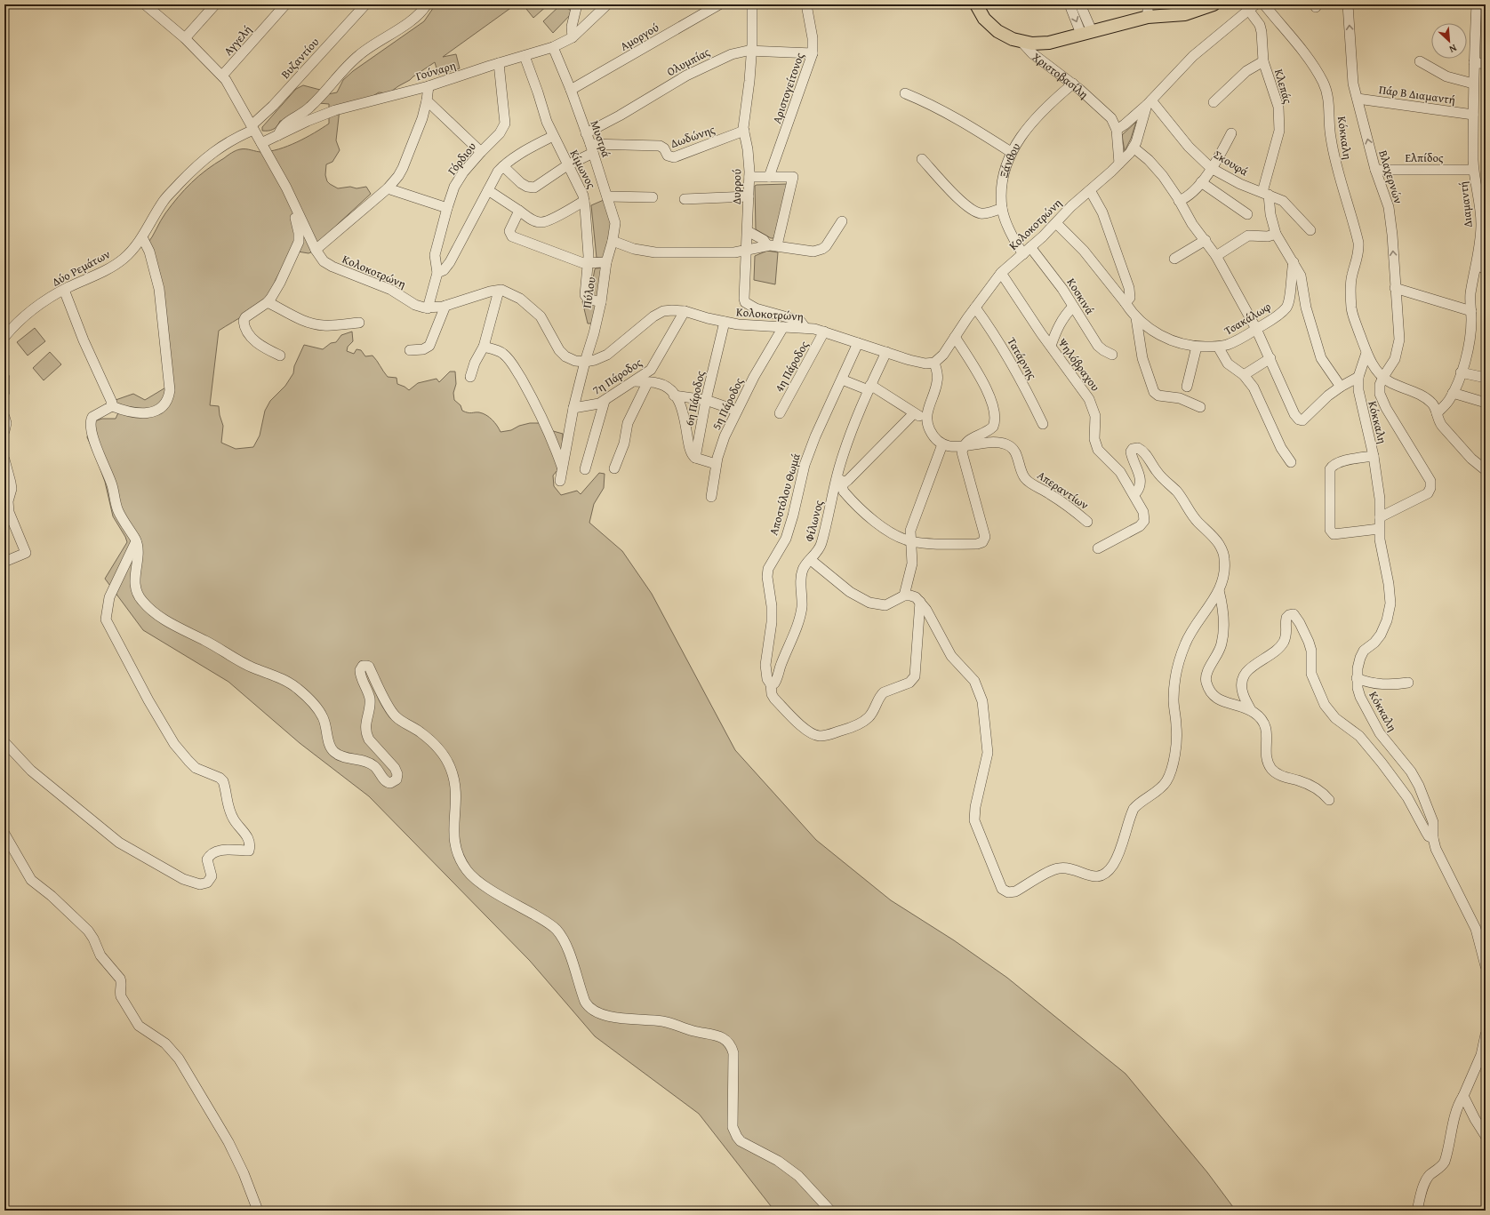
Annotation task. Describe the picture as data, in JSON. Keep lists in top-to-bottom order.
{
  "streets": {
    "main road": ["Χριστοβασίλη"],
    "street": [
      "Αμοργού",
      "Αγγελή",
      "Βυζαντίου",
      "Ολυμπίας",
      "Γούναρη",
      "Κλεπάς",
      "Αριστογείτονος",
      "Πάρ Β Διαμαντή",
      "Δωδώνης",
      "Κόκκαλη",
      "Μυστρά",
      "Ελπίδος",
      "Γόρδιου",
      "Ξάνθου",
      "Σκουφά",
      "Κίμωνος",
      "Βλαχερνών",
      "Δυρρού",
      "Διαμαντή",
      "Κολοκοτρώνη",
      "Δύο Ρεμάτων",
      "Πύλου",
      "Κοσκινά",
      "Τσακάλωφ",
      "Τατάρνης",
      "Ψηλόβραχου",
      "4η Πάροδος",
      "7η Πάροδος",
      "6η Πάροδος",
      "5η Πάροδος",
      "Απεραντίων",
      "Αποστόλου Θωμά",
      "Φίλωνος"
    ]
  },
  "crossings": [
    ["Αμοργού", "Μυστρά"],
    ["Αγγελή", "Κολοκοτρώνη"],
    ["Βυζαντίου", "Κολοκοτρώνη"],
    ["Βυζαντίου", "Δύο Ρεμάτων"],
    ["Ολυμπίας", "Αριστογείτονος"],
    ["Ολυμπίας", "Μυστρά"],
    ["Ολυμπίας", "Δυρρού"],
    ["Γούναρη", "Μυστρά"],
    ["Γούναρη", "Γόρδιου"],
    ["Γούναρη", "Κίμωνος"],
    ["Γούναρη", "Κολοκοτρώνη"],
    ["Χριστοβασίλη", "Ξάνθου"],
    ["Χριστοβασίλη", "Κολοκοτρώνη"],
    ["Κλεπάς", "Σκουφά"],
    ["Κλεπάς", "Κολοκοτρώνη"],
    ["Κλεπάς", "Τσακάλωφ"],
    ["Πάρ Β Διαμαντή", "Βλαχερνών"],
    ["Πάρ Β Διαμαντή", "Διαμαντή"],
    ["Δωδώνης", "Μυστρά"],
    ["Δωδώνης", "Δυρρού"],
    ["Κόκκαλη", "Βλαχερνών"],
    ["Κόκκαλη", "Διαμαντή"],
    ["Μυστρά", "Πύλου"],
    ["Ελπίδος", "Βλαχερνών"],
    ["Ελπίδος", "Διαμαντή"],
    ["Γόρδιου", "Κολοκοτρώνη"],
    ["Ξάνθου", "Κολοκοτρώνη"],
    ["Σκουφά", "Κολοκοτρώνη"],
    ["Κίμωνος", "Πύλου"],
    ["Δυρρού", "Κολοκοτρώνη"],
    ["Κολοκοτρώνη", "Δύο Ρεμάτων"],
    ["Κολοκοτρώνη", "Πύλου"],
    ["Κολοκοτρώνη", "Κοσκινά"],
    ["Κολοκοτρώνη", "Τσακάλωφ"],
    ["Κολοκοτρώνη", "Τατάρνης"],
    ["Κολοκοτρώνη", "Ψηλόβραχου"],
    ["Κολοκοτρώνη", "4η Πάροδος"],
    ["Κολοκοτρώνη", "7η Πάροδος"],
    ["Κολοκοτρώνη", "6η Πάροδος"],
    ["Κολοκοτρώνη", "5η Πάροδος"],
    ["Κολοκοτρώνη", "Αποστόλου Θωμά"],
    ["Κολοκοτρώνη", "Φίλωνος"],
    ["Πύλου", "7η Πάροδος"],
    ["Αποστόλου Θωμά", "Φίλωνος"]
  ],
  "one_way": ["Βλαχερνών"],
  "north": "bottom right"
}
